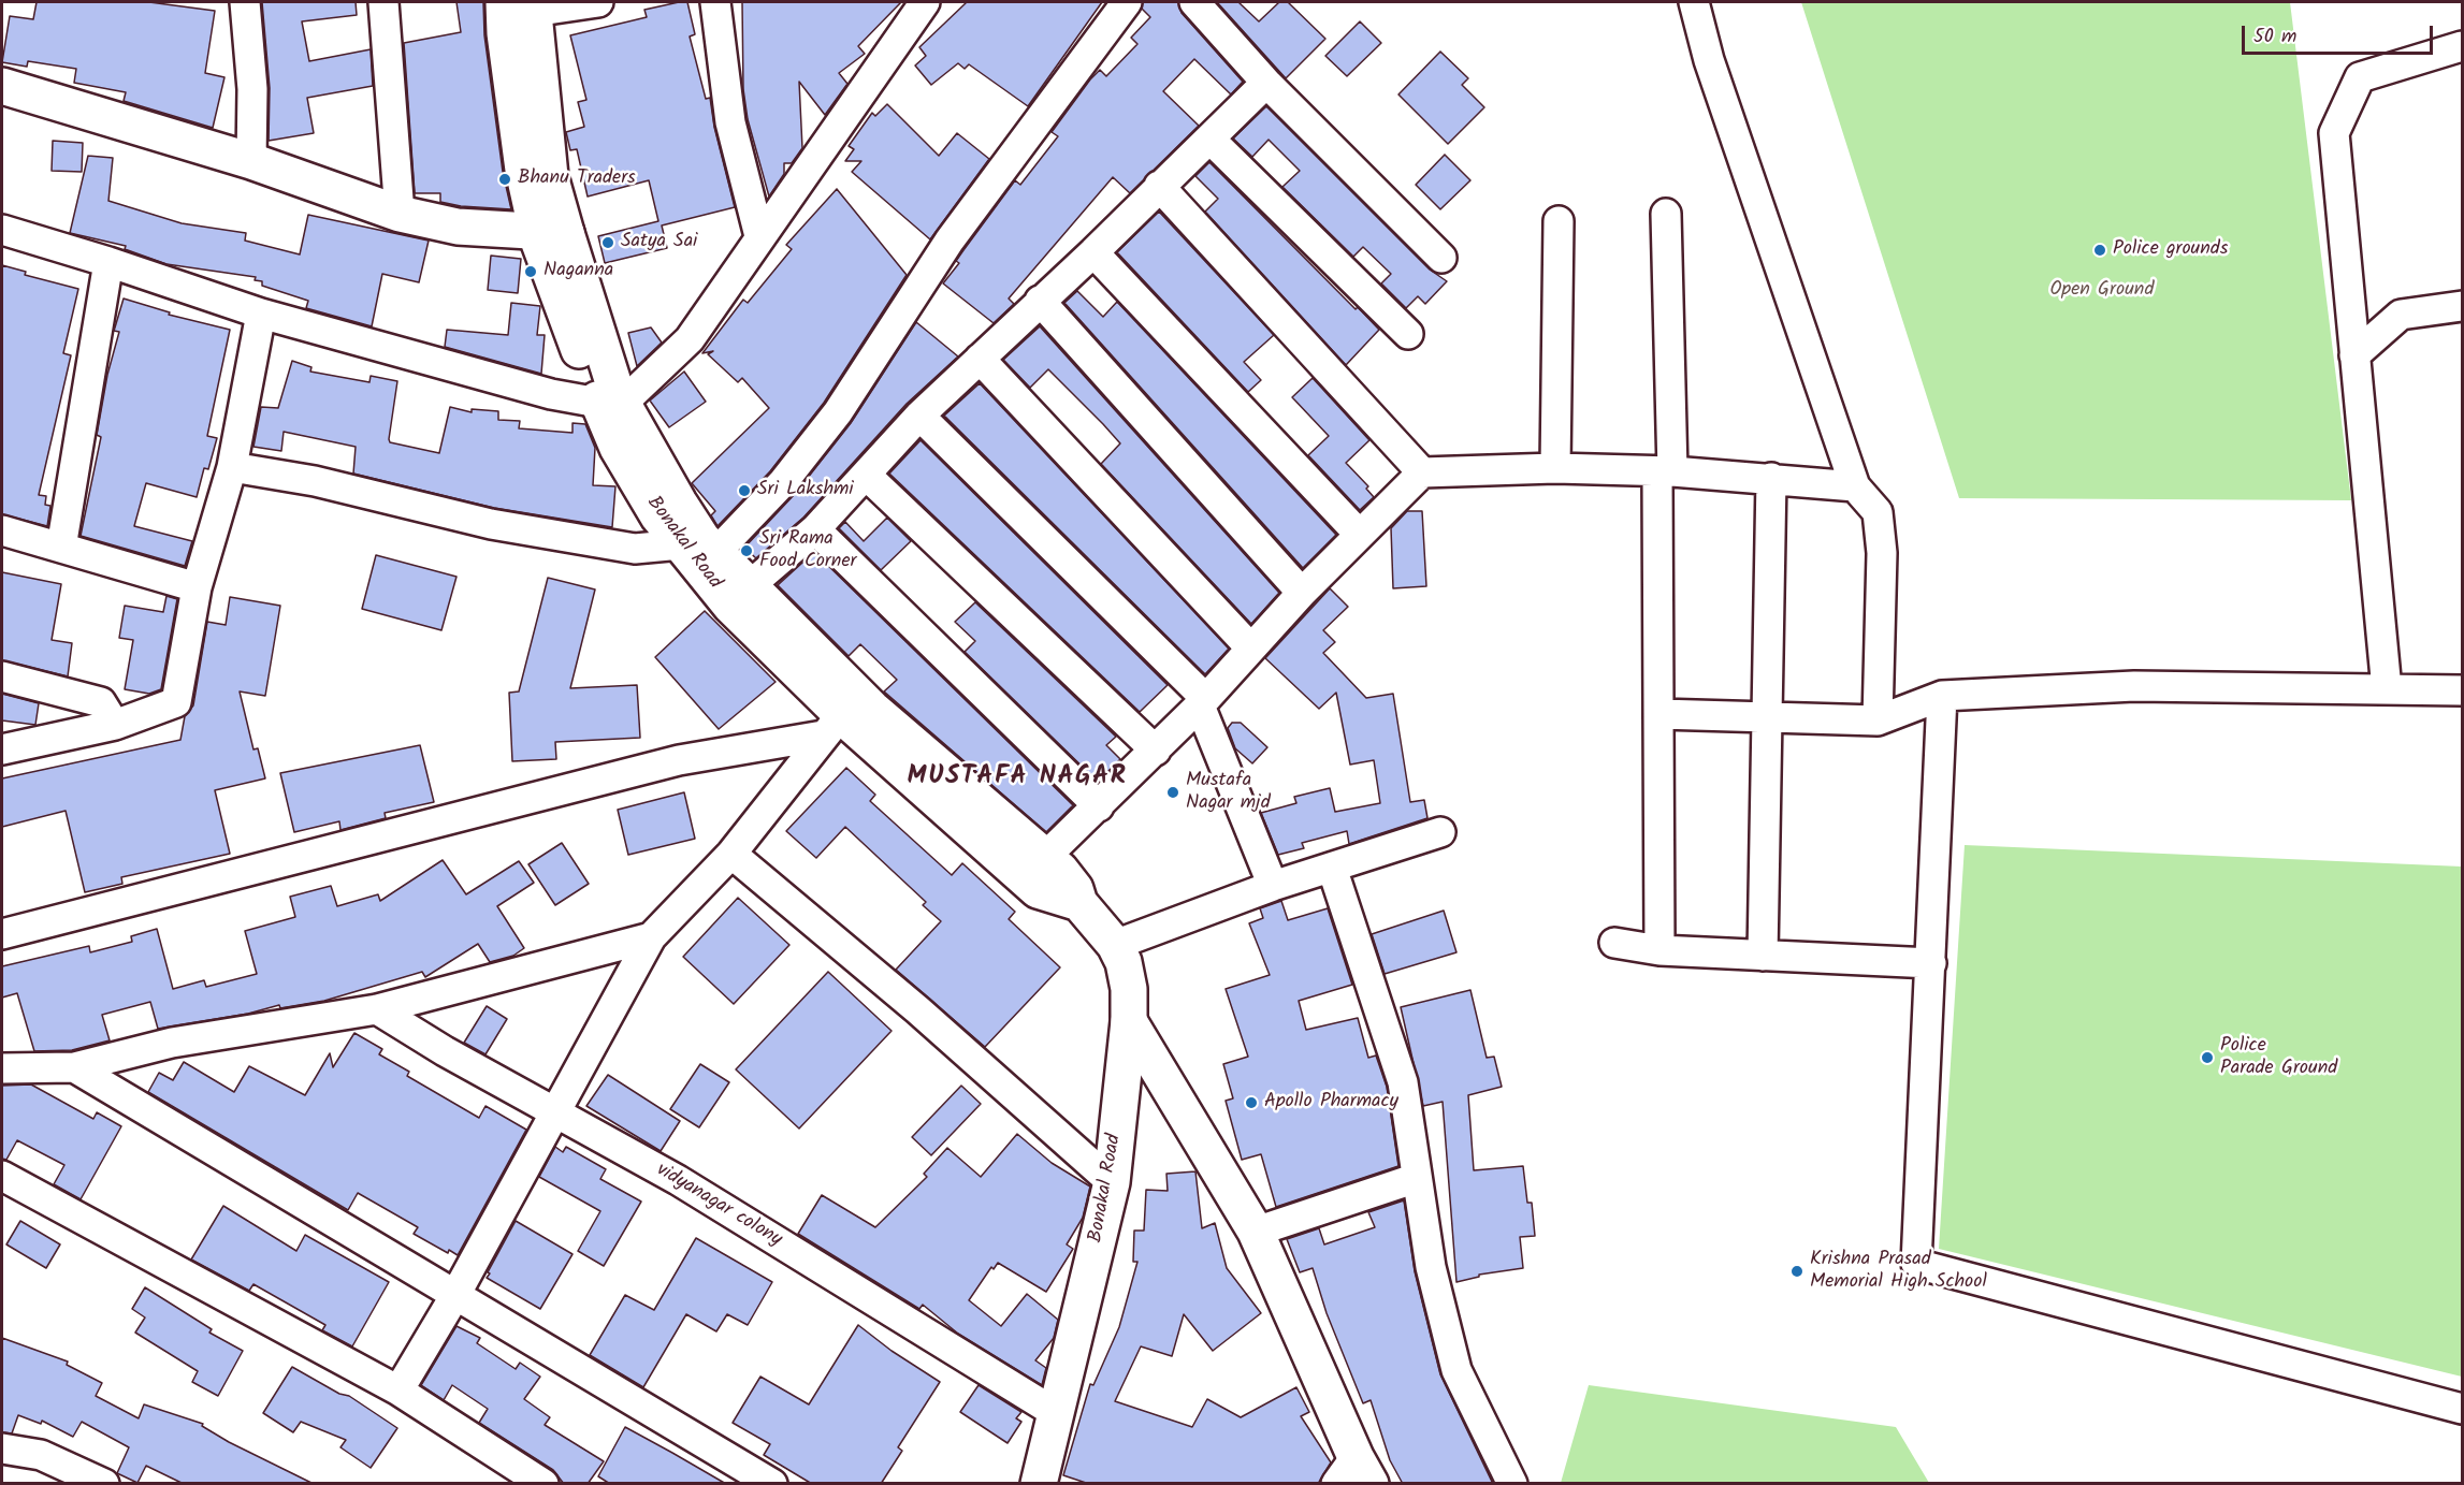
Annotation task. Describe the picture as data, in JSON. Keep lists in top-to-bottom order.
{
  "streets": {
    "main road": ["Bonakal Road"],
    "street": ["vidyanagar colony"]
  },
  "crossings": [
    ["Bonakal Road", "vidyanagar colony"]
  ],
  "districts": ["MUSTAFA NAGAR"],
  "parks": ["Open Ground"],
  "places": [
    "Bhanu Traders",
    "Satya Sai",
    "Police grounds",
    "Naganna",
    "Sri Lakshmi",
    "Sri Rama Food Corner",
    "Mustafa Nagar mjd",
    "Police Parade Ground",
    "Apollo Pharmacy",
    "Krishna Prasad Memorial High School"
  ],
  "scale_bar": "50 m"
}
